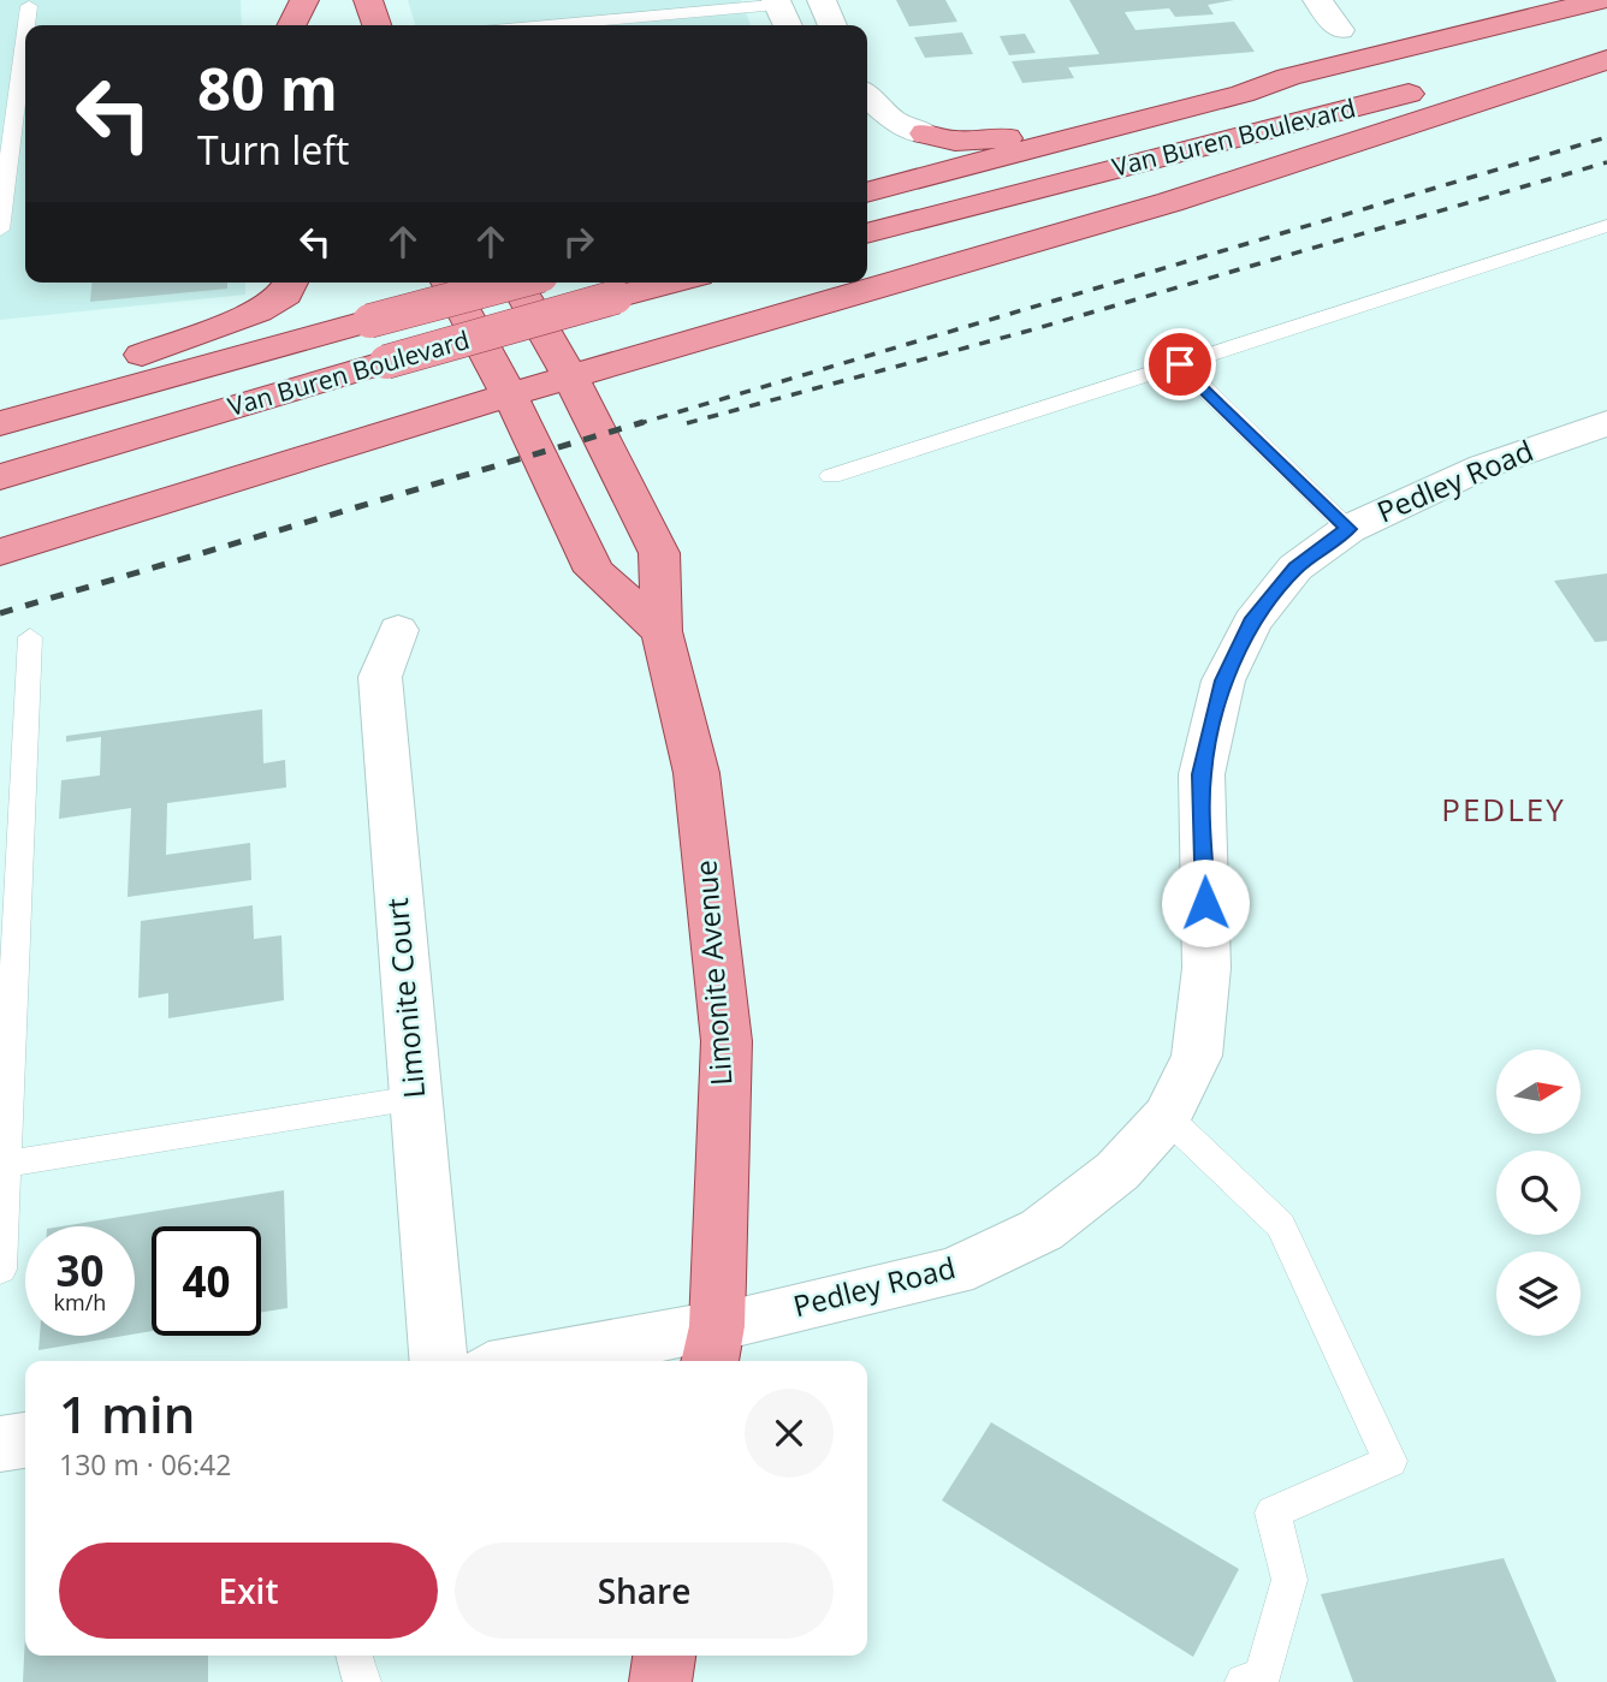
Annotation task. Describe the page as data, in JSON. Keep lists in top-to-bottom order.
{
  "streets": {
    "main road": ["Van Buren Boulevard", "Limonite Avenue"],
    "street": ["Pedley Road", "Limonite Court"]
  },
  "crossings": [
    ["Pedley Road", "Limonite Avenue"]
  ],
  "districts": ["PEDLEY"],
  "north": "right",
  "page": {
    "turn": ["80 m", "Turn left"],
    "speed": "30 km/h",
    "limit": "40",
    "heading": ["1 min", "130 m · 06:42"],
    "buttons": ["Exit", "Share"]
  }
}
